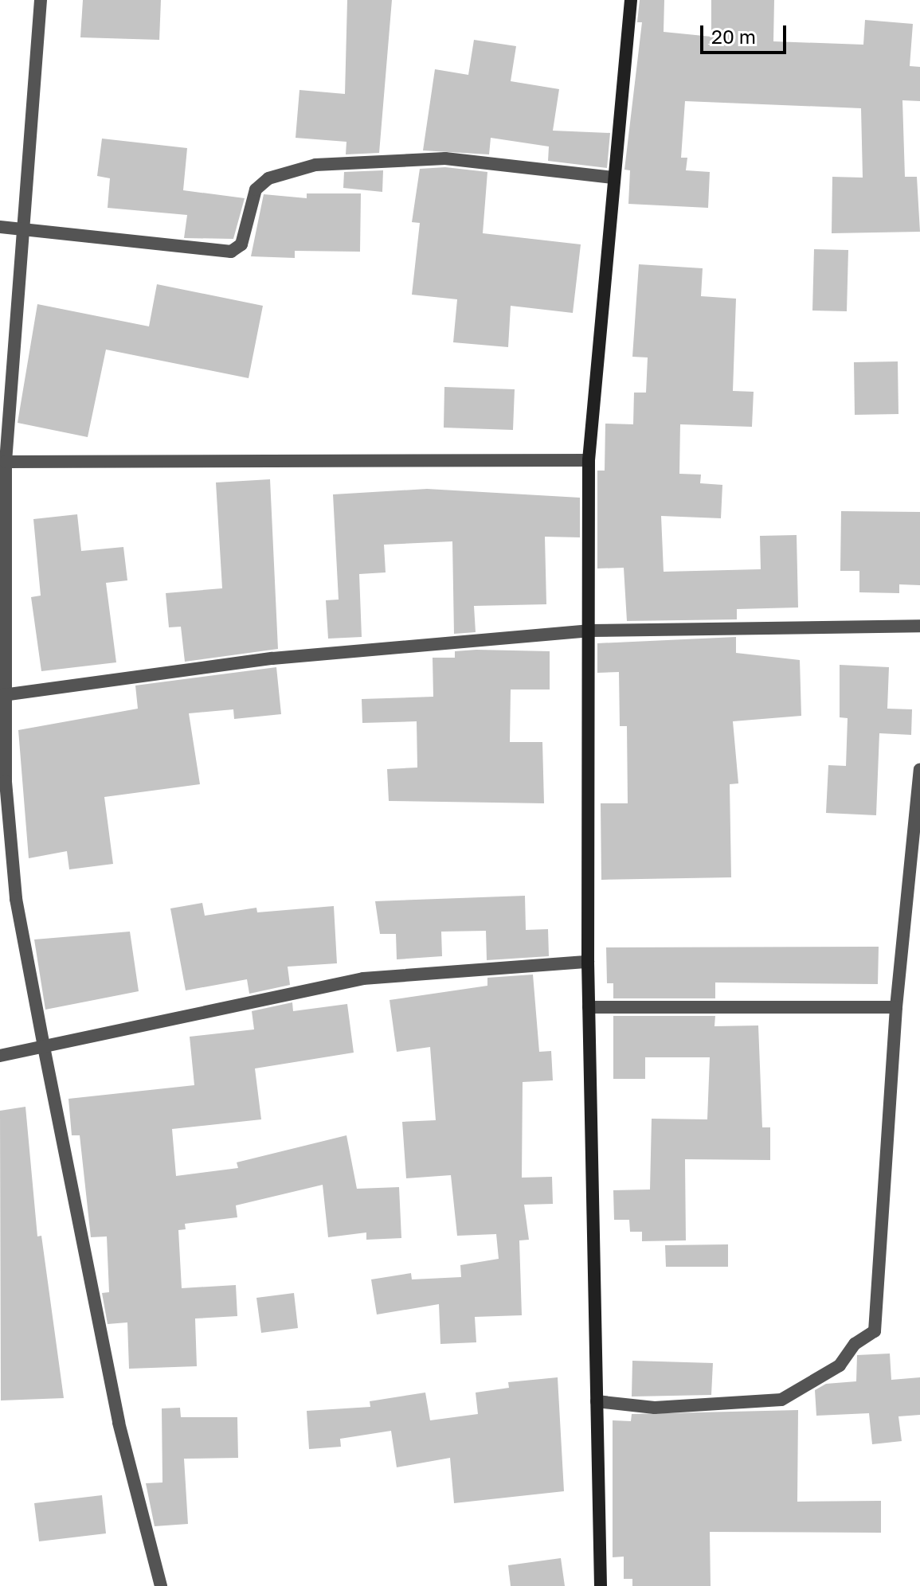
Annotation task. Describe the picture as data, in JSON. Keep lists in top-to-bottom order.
{
  "scale_bar": "20 m"
}
